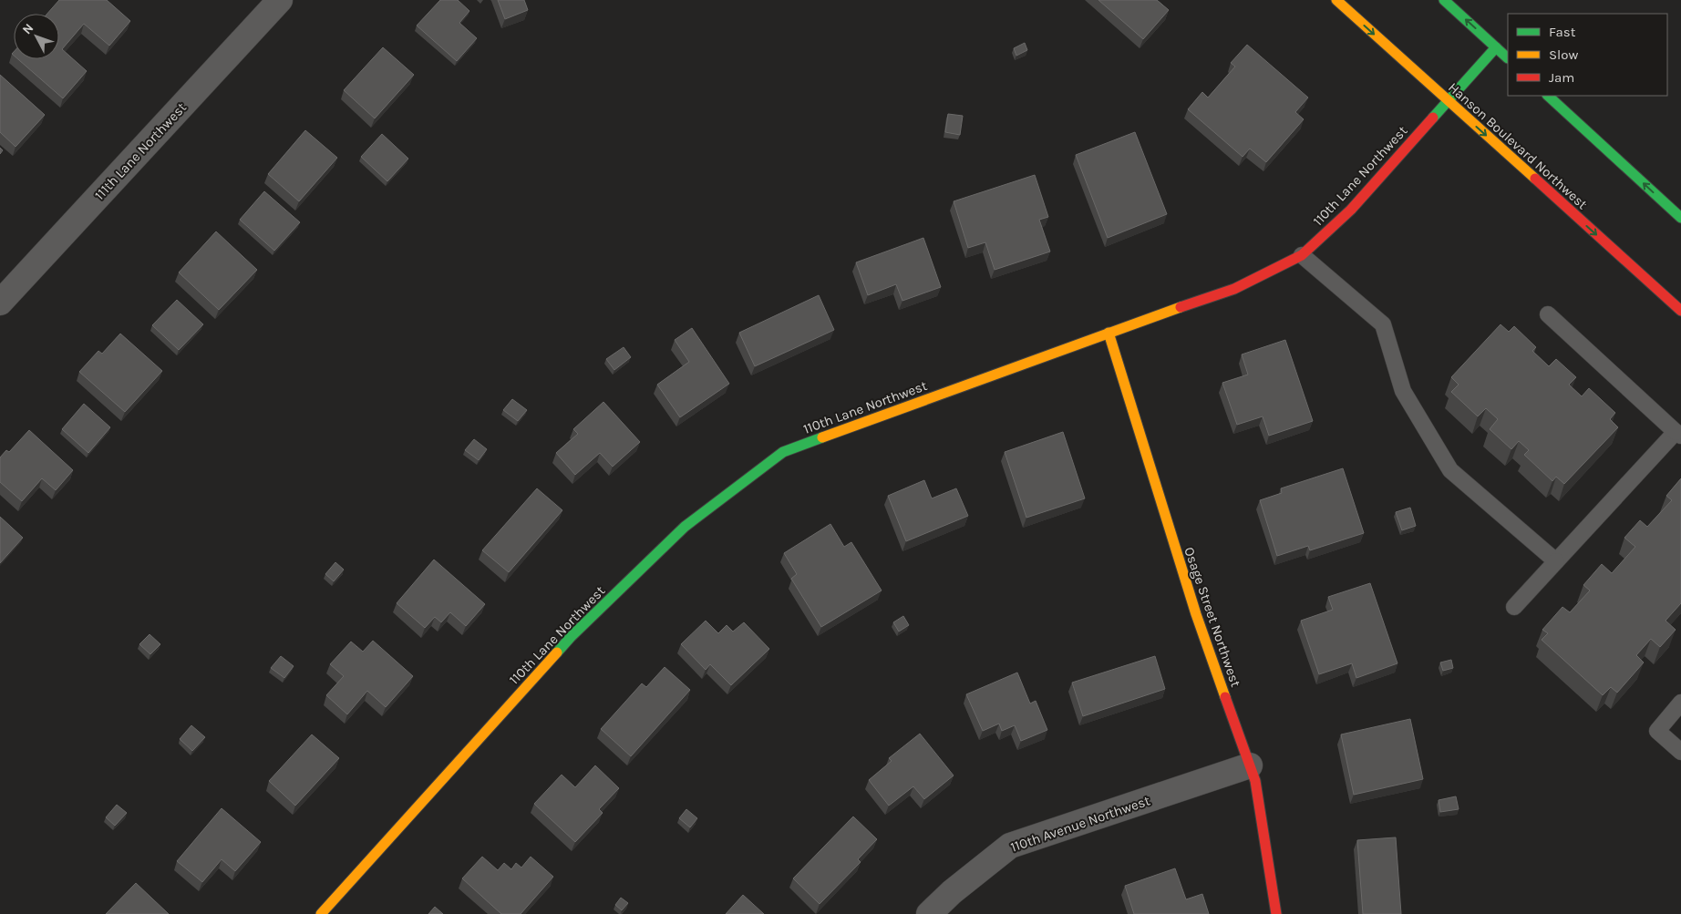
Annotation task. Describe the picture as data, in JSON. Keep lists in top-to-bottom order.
{
  "streets": {
    "street": [
      "Hanson Boulevard Northwest",
      "111th Lane Northwest",
      "110th Lane Northwest",
      "Osage Street Northwest",
      "110th Avenue Northwest"
    ]
  },
  "crossings": [
    ["Hanson Boulevard Northwest", "110th Lane Northwest"],
    ["110th Lane Northwest", "Osage Street Northwest"],
    ["Osage Street Northwest", "110th Avenue Northwest"]
  ],
  "legend": ["Fast", "Slow", "Jam"],
  "north": "top left"
}
